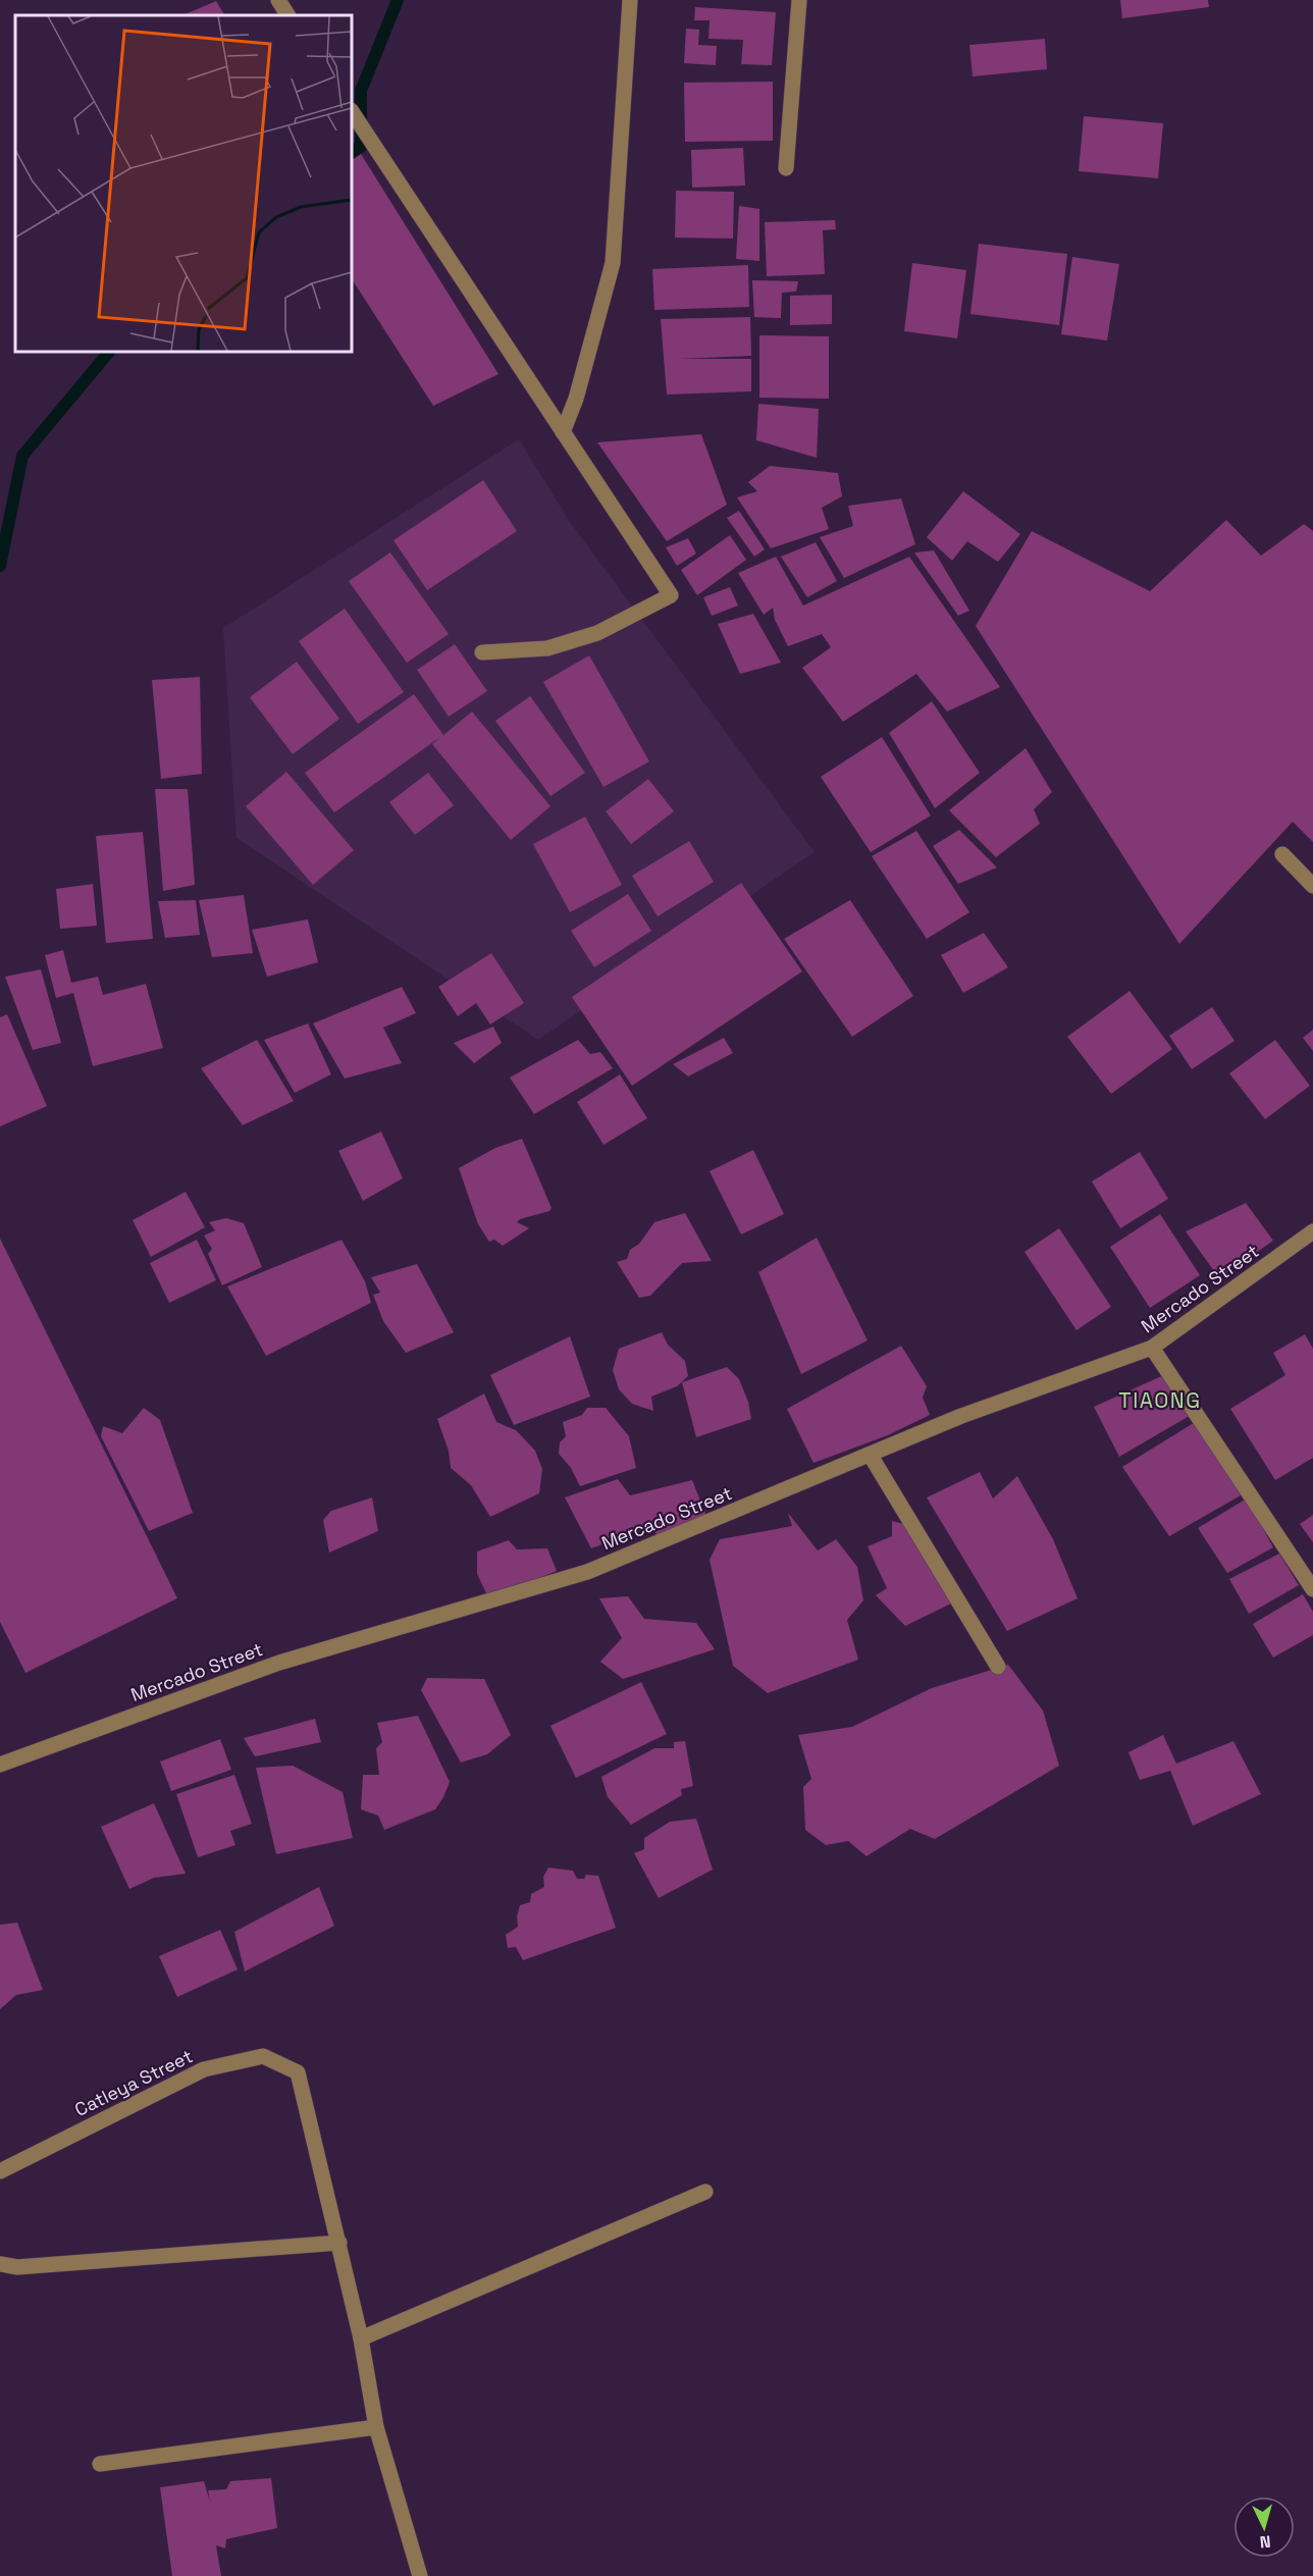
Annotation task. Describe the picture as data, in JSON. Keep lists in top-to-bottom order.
{
  "streets": {
    "street": ["Mercado Street", "Catleya Street"]
  },
  "districts": ["TIAONG"],
  "north": "bottom"
}
